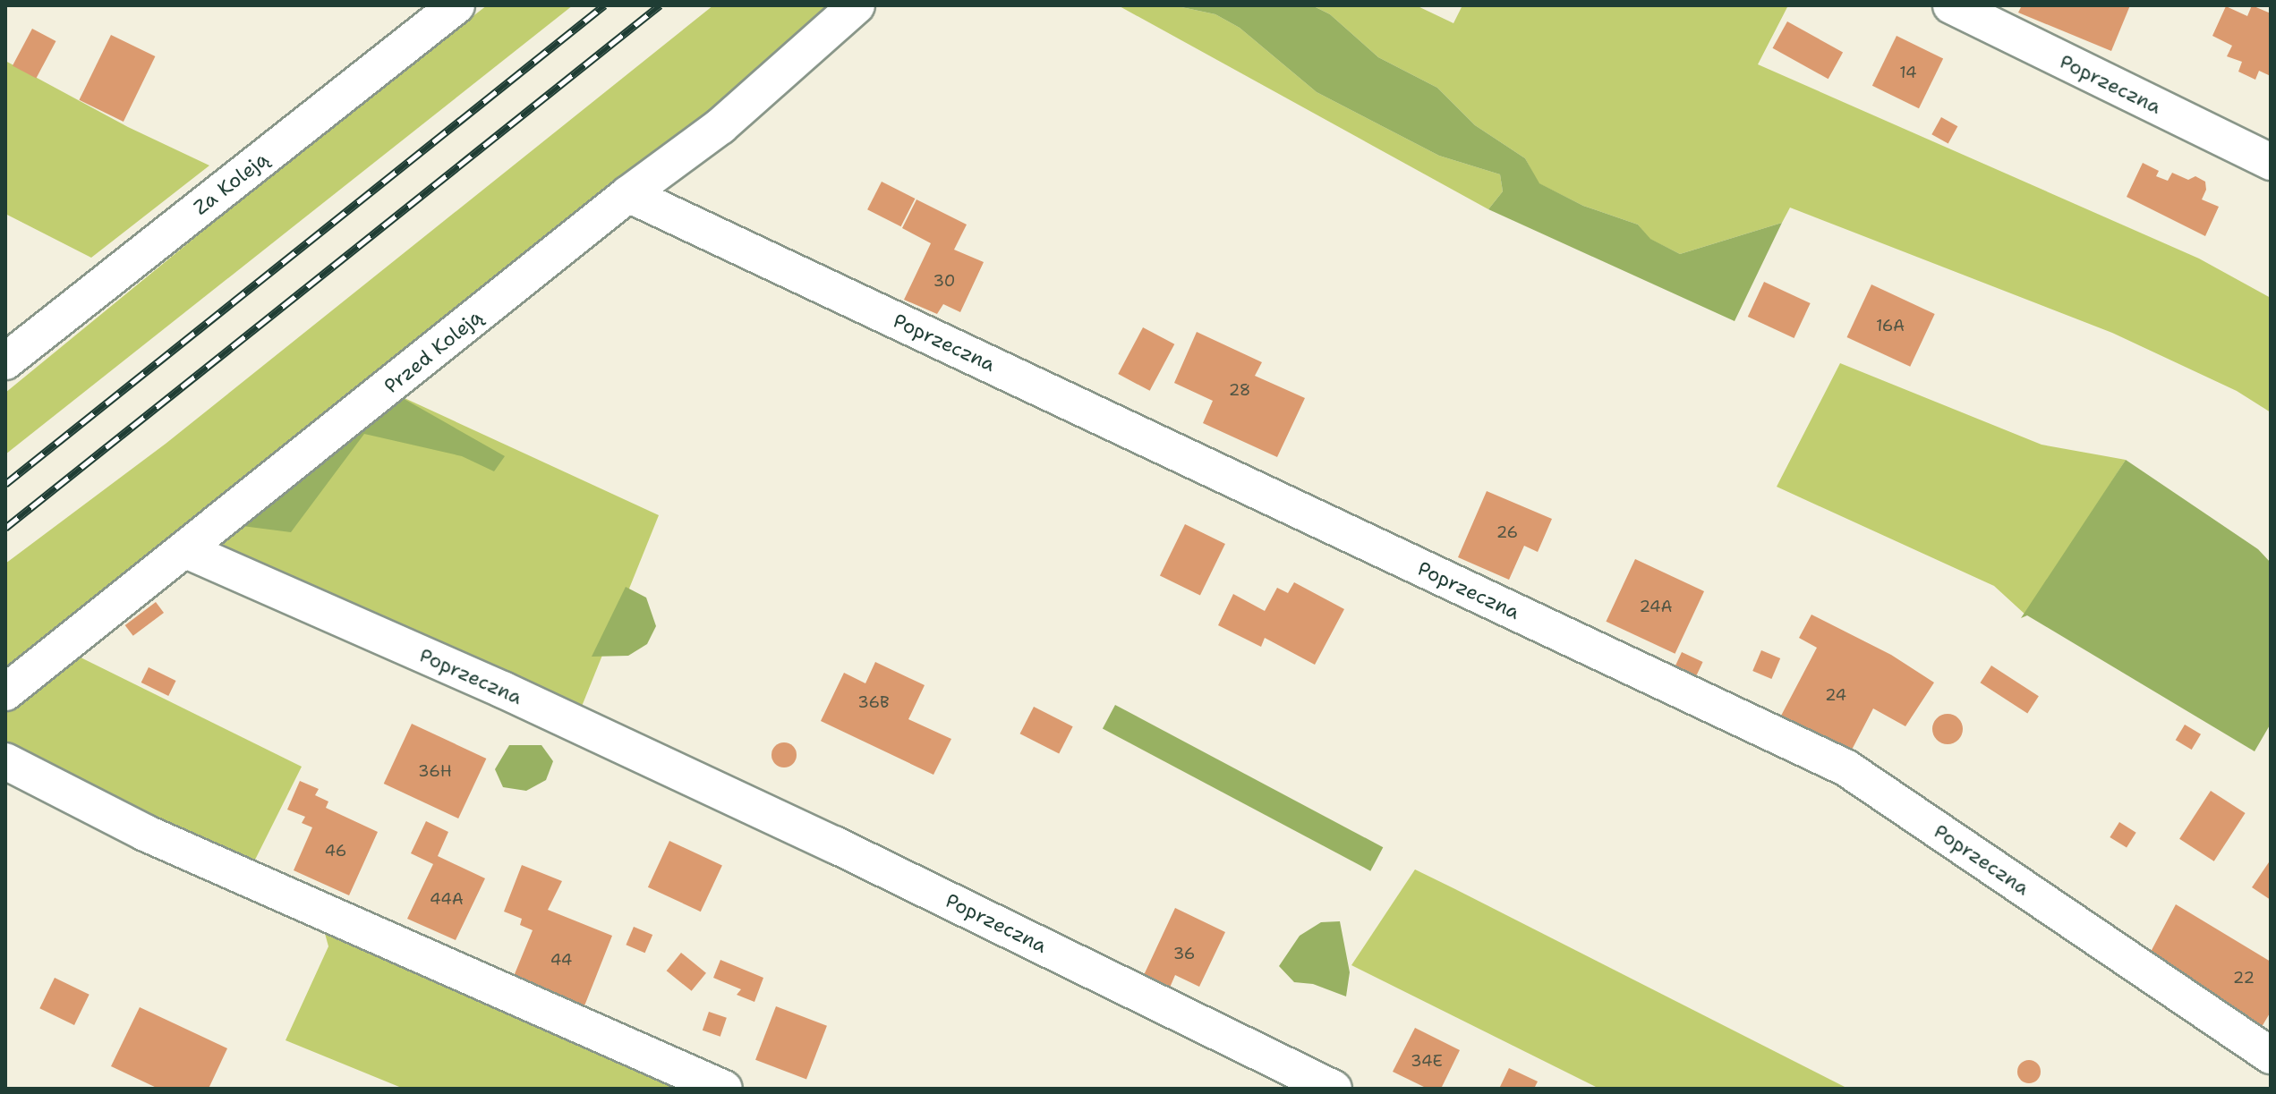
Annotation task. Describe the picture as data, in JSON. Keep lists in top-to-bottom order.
{
  "streets": {
    "street": ["Poprzeczna", "Za Koleją", "Przed Koleją"]
  },
  "crossings": [
    ["Poprzeczna", "Przed Koleją"]
  ],
  "house_numbers": [
    "14",
    "30",
    "16A",
    "28",
    "26",
    "24A",
    "24",
    "36B",
    "36H",
    "46",
    "44A",
    "36",
    "44",
    "22",
    "34E"
  ]
}
